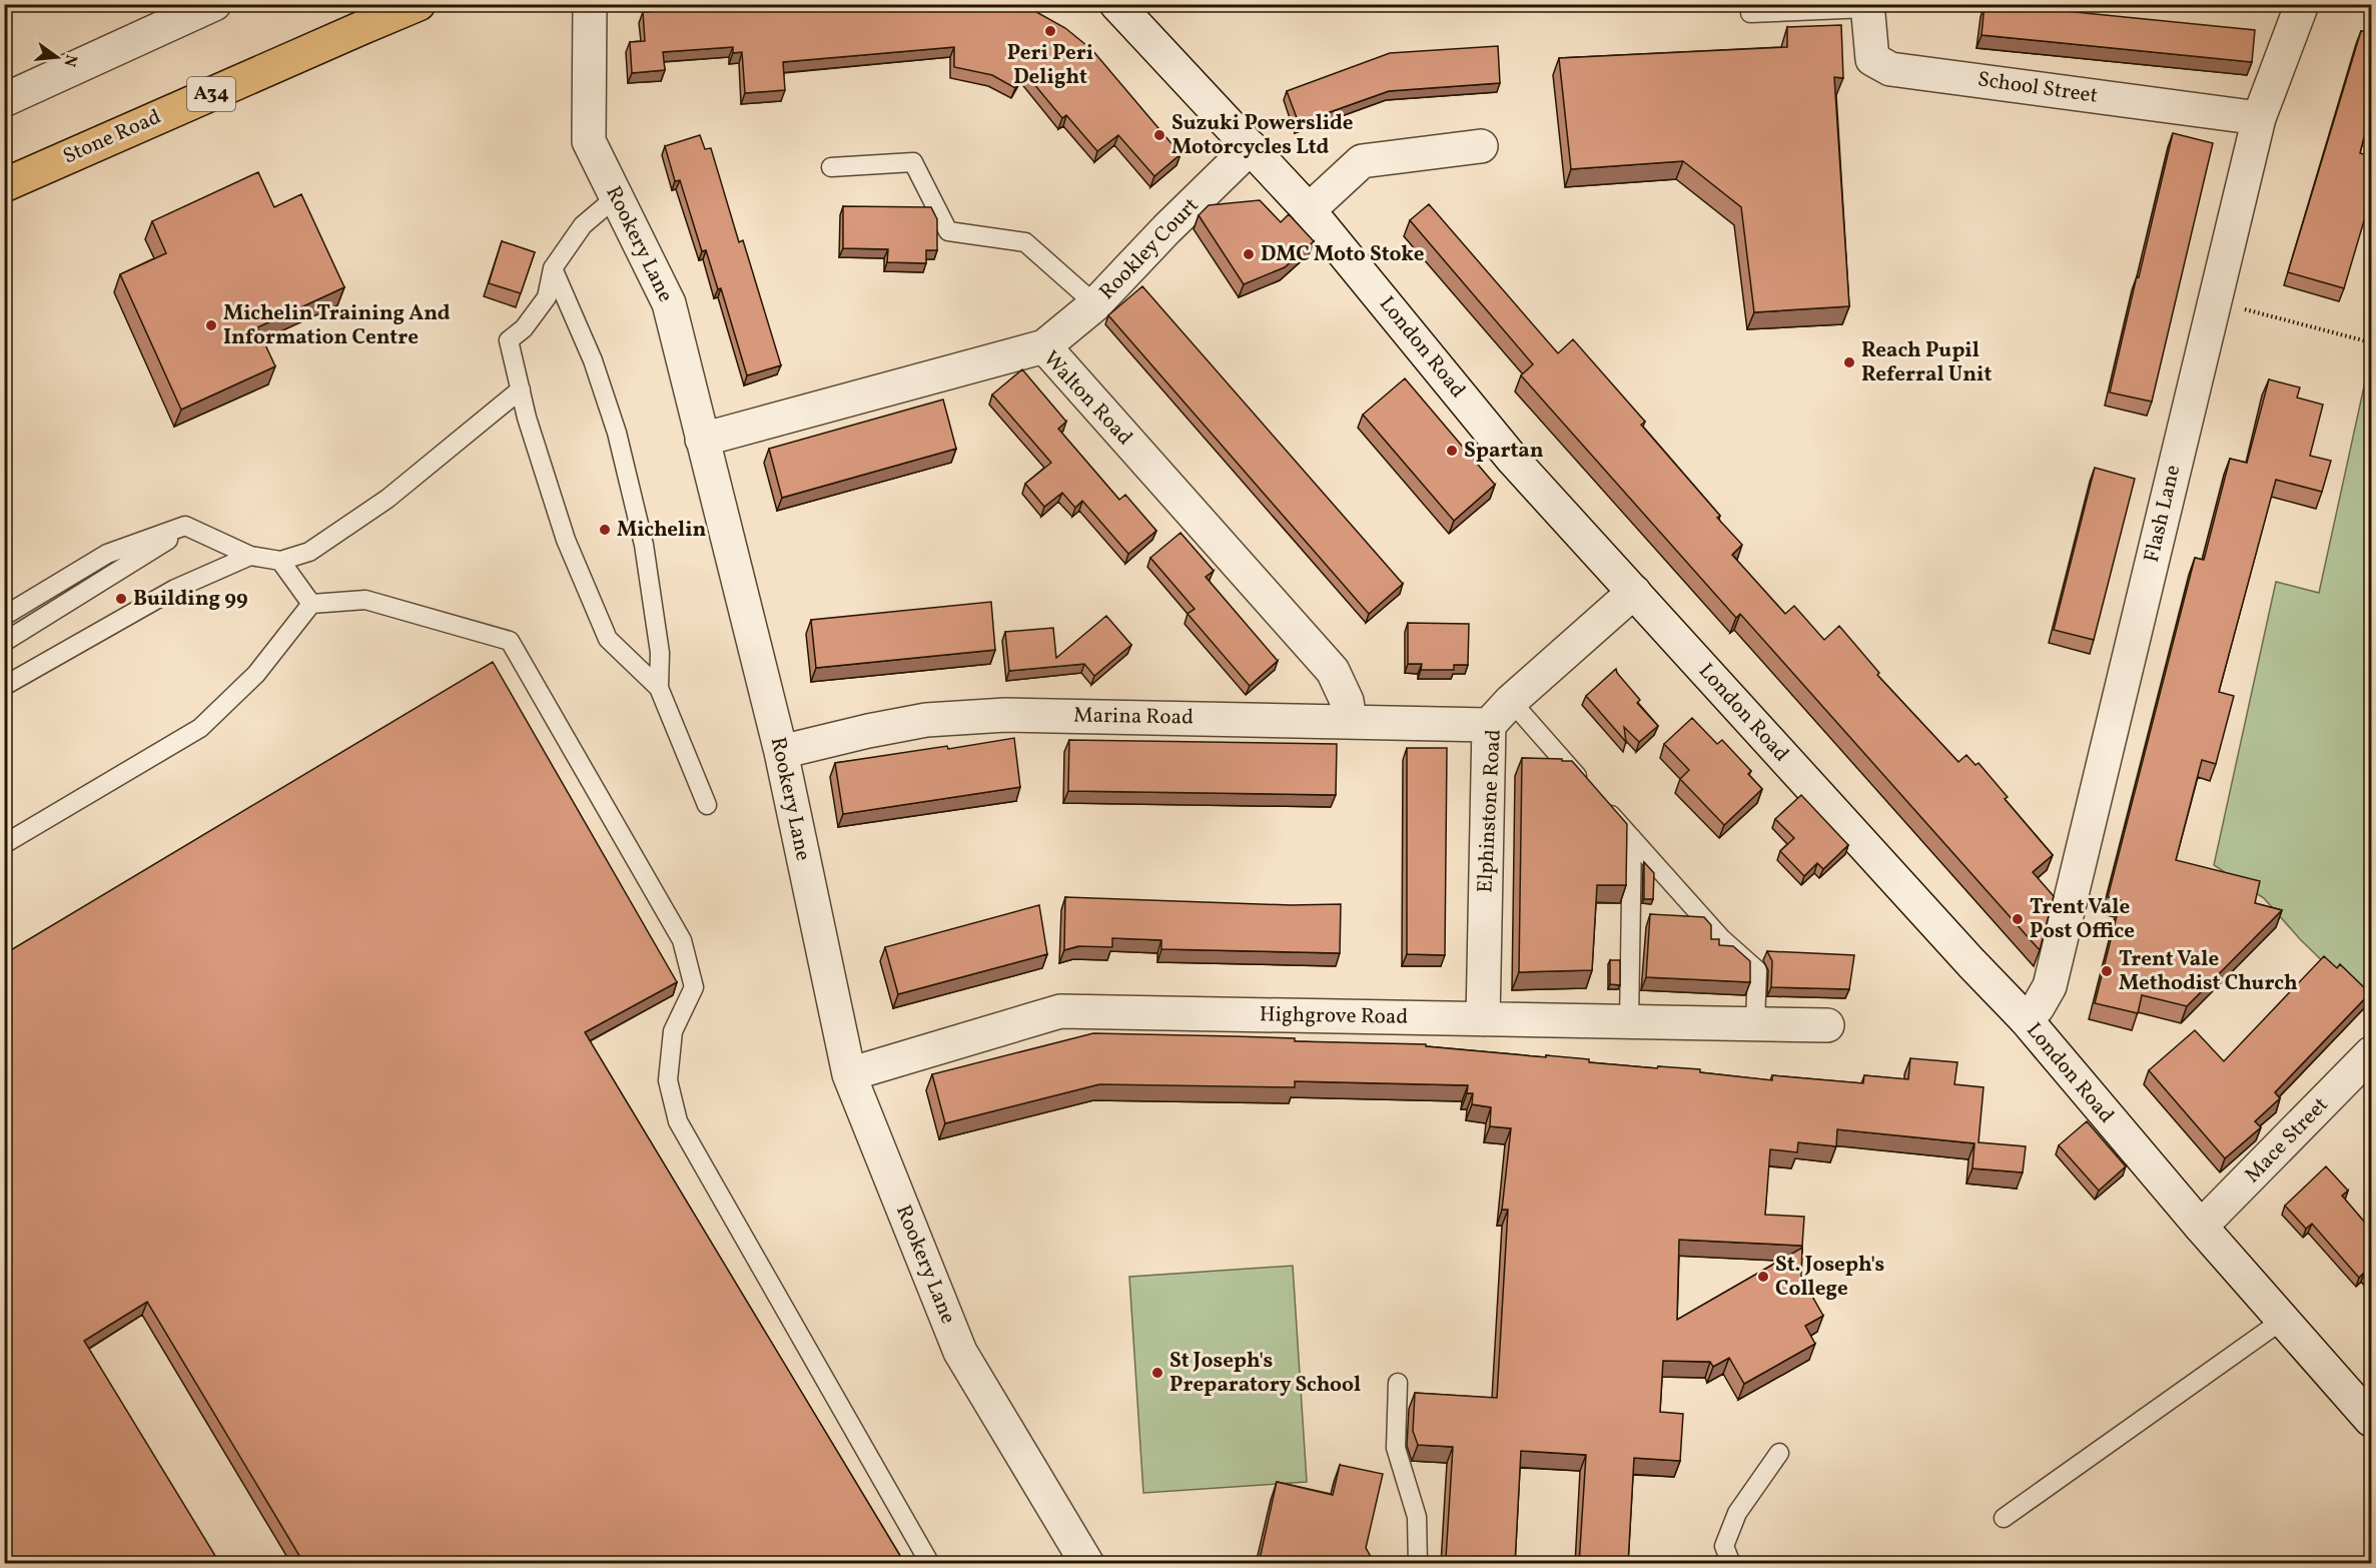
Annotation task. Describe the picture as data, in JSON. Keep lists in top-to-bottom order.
{
  "streets": {
    "highway": ["A34", "Stone Road"],
    "street": [
      "School Street",
      "Rookery Lane",
      "Rookley Court",
      "London Road",
      "Walton Road",
      "Flash Lane",
      "Marina Road",
      "Elphinstone Road",
      "Highgrove Road",
      "Mace Street"
    ]
  },
  "crossings": [
    ["School Street", "Flash Lane"],
    ["Rookery Lane", "Walton Road"],
    ["Rookery Lane", "Marina Road"],
    ["Rookery Lane", "Highgrove Road"],
    ["Rookley Court", "London Road"],
    ["Rookley Court", "Walton Road"],
    ["London Road", "Flash Lane"],
    ["London Road", "Elphinstone Road"],
    ["London Road", "Mace Street"],
    ["Walton Road", "Marina Road"],
    ["Marina Road", "Elphinstone Road"],
    ["Elphinstone Road", "Highgrove Road"]
  ],
  "places": [
    "Peri Peri Delight",
    "Suzuki Powerslide Motorcycles Ltd",
    "DMC Moto Stoke",
    "Michelin Training And Information Centre",
    "Reach Pupil Referral Unit",
    "Spartan",
    "Michelin",
    "Building 99",
    "Trent Vale Post Office",
    "Trent Vale Methodist Church",
    "St. Joseph's College",
    "St Joseph's Preparatory School"
  ],
  "north": "right"
}
